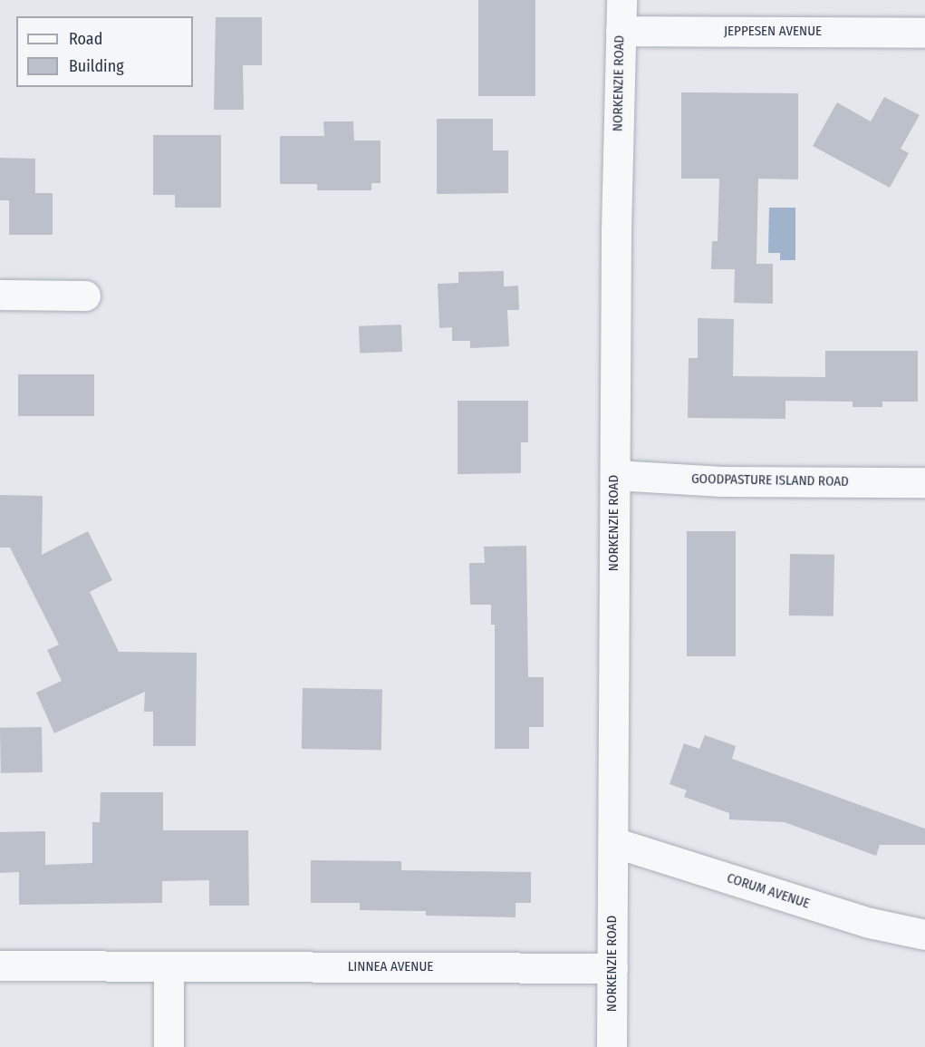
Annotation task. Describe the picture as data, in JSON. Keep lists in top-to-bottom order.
{
  "streets": {
    "street": [
      "JEPPESEN AVENUE",
      "NORKENZIE ROAD",
      "GOODPASTURE ISLAND ROAD",
      "CORUM AVENUE",
      "LINNEA AVENUE"
    ]
  },
  "crossings": [
    ["JEPPESEN AVENUE", "NORKENZIE ROAD"],
    ["NORKENZIE ROAD", "GOODPASTURE ISLAND ROAD"],
    ["NORKENZIE ROAD", "CORUM AVENUE"],
    ["NORKENZIE ROAD", "LINNEA AVENUE"]
  ],
  "legend": ["Road", "Building"]
}
